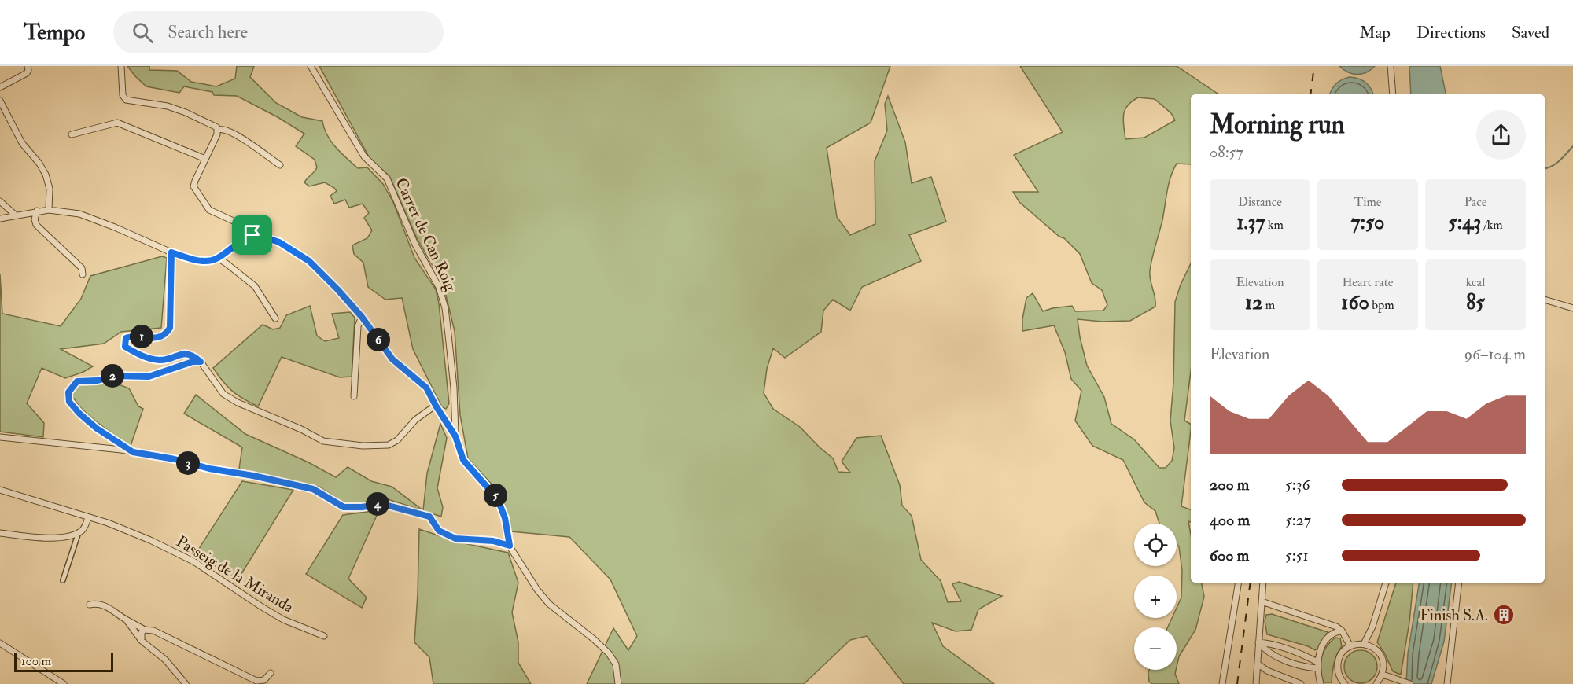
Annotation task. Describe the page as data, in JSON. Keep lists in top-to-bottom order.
{
  "streets": {
    "street": ["Carrer de Can Roig", "Passeig de la Miranda"]
  },
  "places": {
    "building": ["Finish S.A."]
  },
  "scale_bar": "100 m",
  "page": {
    "header": "Tempo",
    "search": "Search here",
    "nav": ["Map", "Directions", "Saved"],
    "heading": ["Morning run", "08:57"],
    "stats": [
      ["Distance", "1.37 km"],
      ["Time", "7:50"],
      ["Pace", "5:43 /km"],
      ["Elevation", "12 m"],
      ["Heart rate", "160 bpm"],
      ["kcal", "85"]
    ],
    "pins": [
      "1",
      "6",
      "2",
      "3",
      "5",
      "4"
    ],
    "chart": ["Elevation", "96–104 m"],
    "list": [
      {
        "name": "200 m",
        "note": "5:36"
      },
      {
        "name": "400 m",
        "note": "5:27"
      },
      {
        "name": "600 m",
        "note": "5:51"
      }
    ],
    "map_buttons": ["+", "−"],
    "scale": "100 m"
  }
}
